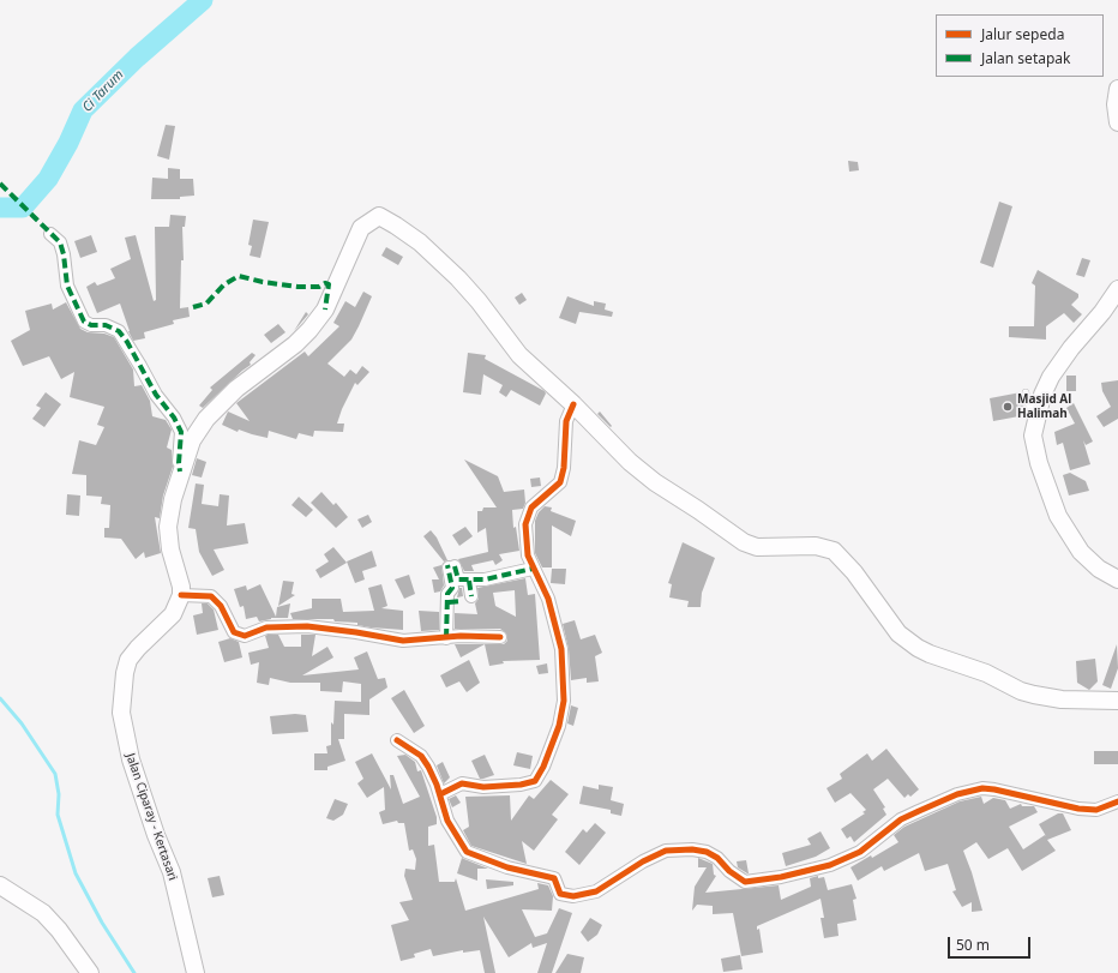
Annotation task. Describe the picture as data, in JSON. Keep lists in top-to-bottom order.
{
  "streets": {
    "main road": ["Jalan Ciparay - Kertasari"]
  },
  "water": ["Ci Tarum"],
  "places": ["Masjid Al Halimah"],
  "legend": ["Jalur sepeda", "Jalan setapak"],
  "scale_bar": "50 m"
}
